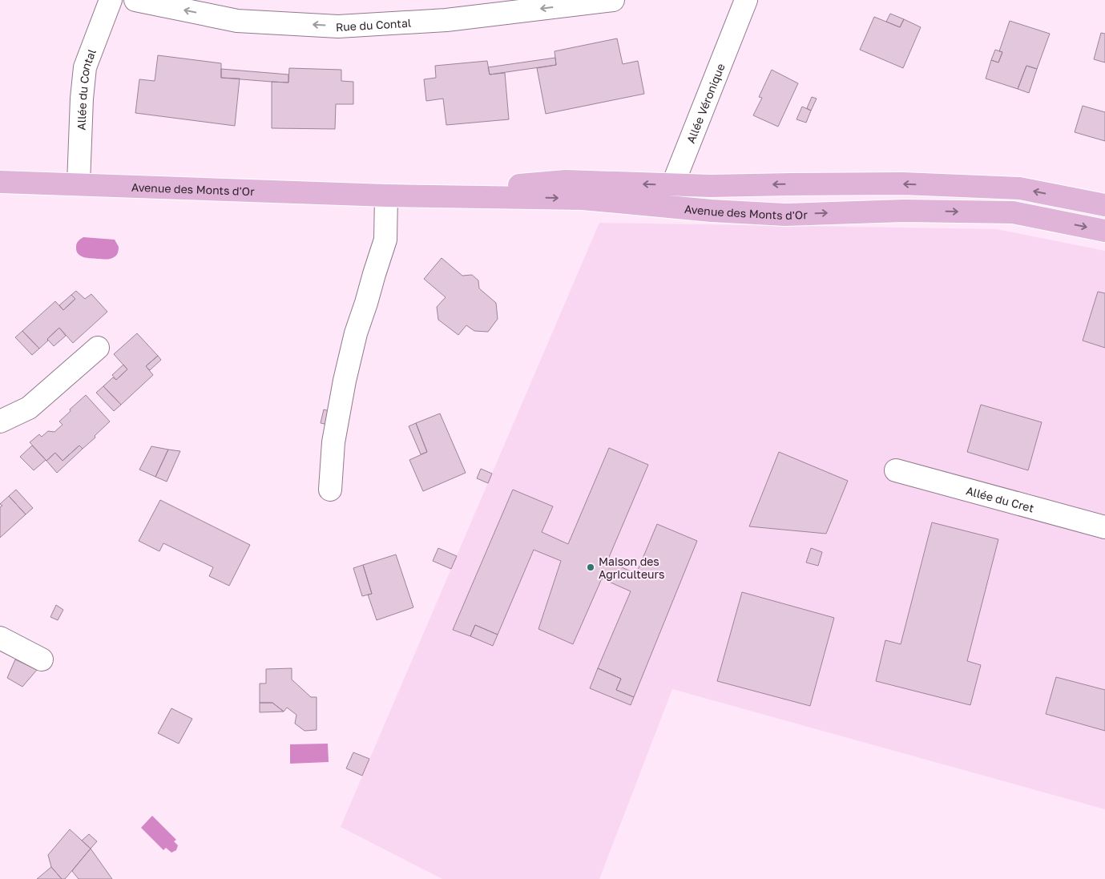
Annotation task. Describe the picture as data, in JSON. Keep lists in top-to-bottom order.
{
  "streets": {
    "main road": ["Avenue des Monts d'Or"],
    "street": [
      "Rue du Contal",
      "Allée du Contal",
      "Allée Véronique",
      "Allée du Cret"
    ]
  },
  "crossings": [
    ["Allée du Contal", "Avenue des Monts d'Or"],
    ["Allée Véronique", "Avenue des Monts d'Or"]
  ],
  "one_way": ["Rue du Contal"],
  "places": ["Maison des Agriculteurs"]
}
